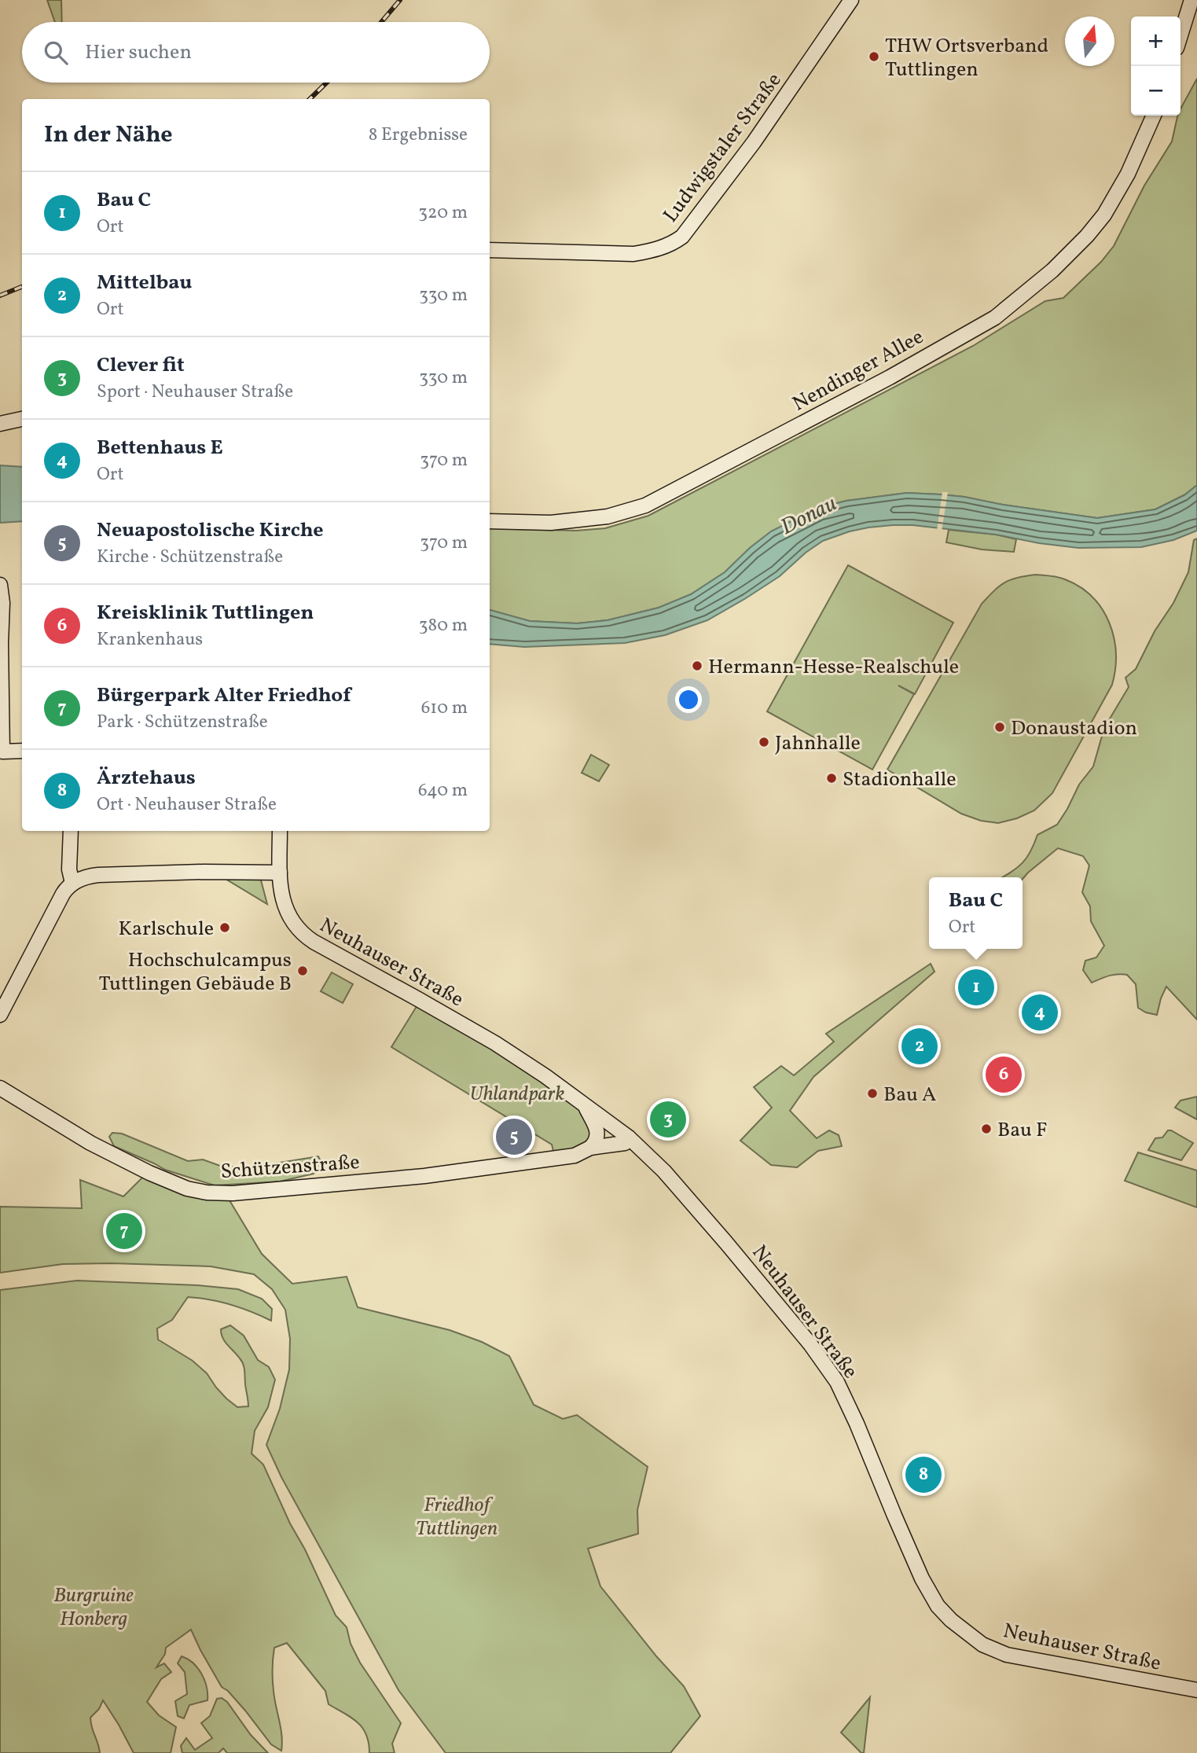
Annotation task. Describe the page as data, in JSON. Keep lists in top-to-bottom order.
{
  "streets": {
    "street": [
      "Ludwigstaler Straße",
      "Nendinger Allee",
      "Neuhauser Straße",
      "Schützenstraße"
    ]
  },
  "crossings": [
    ["Neuhauser Straße", "Schützenstraße"]
  ],
  "water": ["Donau"],
  "parks": ["Uhlandpark", "Friedhof Tuttlingen", "Burgruine Honberg"],
  "places": [
    "THW Ortsverband Tuttlingen",
    "Hermann-Hesse-Realschule",
    "Donaustadion",
    "Jahnhalle",
    "Stadionhalle",
    "Karlschule",
    "Hochschulcampus Tuttlingen Gebäude B",
    "Bau A",
    "Bau F"
  ],
  "north": "top",
  "page": {
    "map_buttons": ["+", "−"],
    "search": "Hier suchen",
    "heading": ["In der Nähe", "8 Ergebnisse"],
    "list": [
      {
        "mark": "1",
        "name": "Bau C",
        "note": "Ort",
        "value": "320 m"
      },
      {
        "mark": "2",
        "name": "Mittelbau",
        "note": "Ort",
        "value": "330 m"
      },
      {
        "mark": "3",
        "name": "Clever fit",
        "note": "Sport · Neuhauser Straße",
        "value": "330 m"
      },
      {
        "mark": "4",
        "name": "Bettenhaus E",
        "note": "Ort",
        "value": "370 m"
      },
      {
        "mark": "5",
        "name": "Neuapostolische Kirche",
        "note": "Kirche · Schützenstraße",
        "value": "370 m"
      },
      {
        "mark": "6",
        "name": "Kreisklinik Tuttlingen",
        "note": "Krankenhaus",
        "value": "380 m"
      },
      {
        "mark": "7",
        "name": "Bürgerpark Alter Friedhof",
        "note": "Park · Schützenstraße",
        "value": "610 m"
      },
      {
        "mark": "8",
        "name": "Ärztehaus",
        "note": "Ort · Neuhauser Straße",
        "value": "640 m"
      }
    ],
    "popup": ["Bau C", "Ort"],
    "pins": [
      "1",
      "4",
      "2",
      "6",
      "3",
      "5",
      "7",
      "8"
    ]
  }
}
